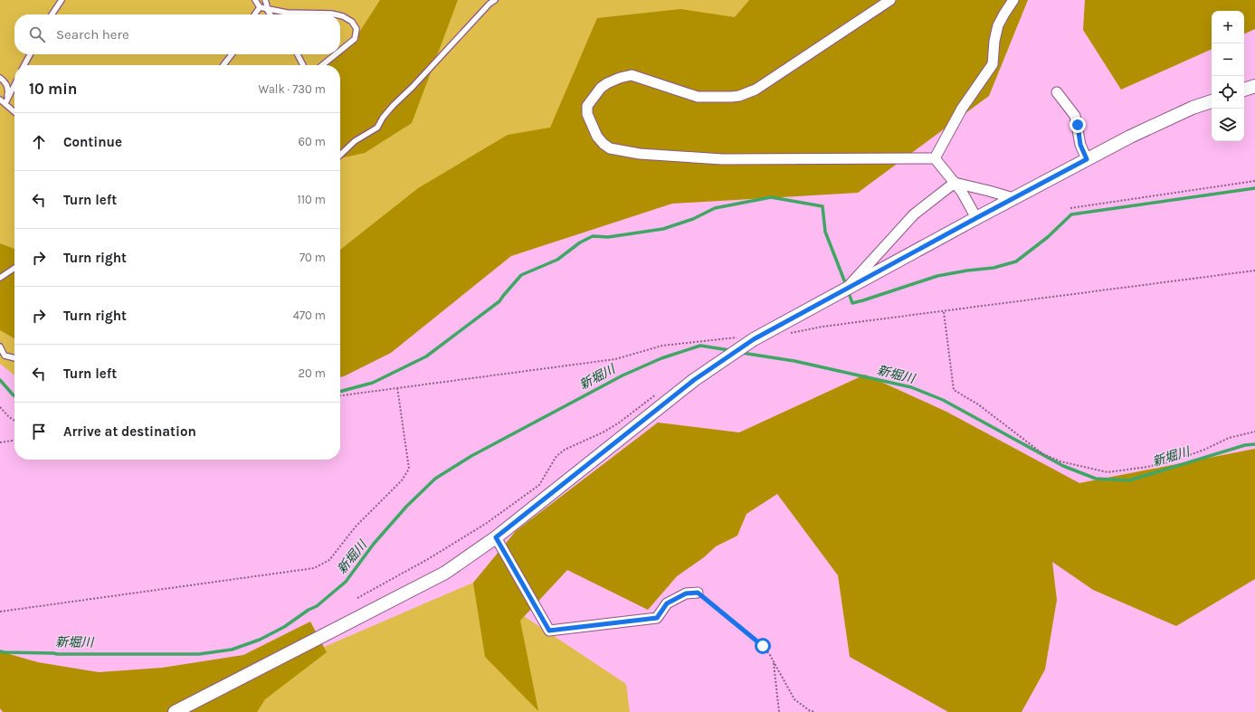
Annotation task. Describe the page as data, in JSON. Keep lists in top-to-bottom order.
{
  "water": ["新堀川"],
  "page": {
    "map_buttons": ["+", "−"],
    "search": "Search here",
    "heading": ["10 min", "Walk · 730 m"],
    "list": [
      ["Continue", "60 m"],
      ["Turn left", "110 m"],
      ["Turn right", "70 m"],
      ["Turn right", "470 m"],
      ["Turn left", "20 m"],
      "Arrive at destination"
    ]
  }
}
